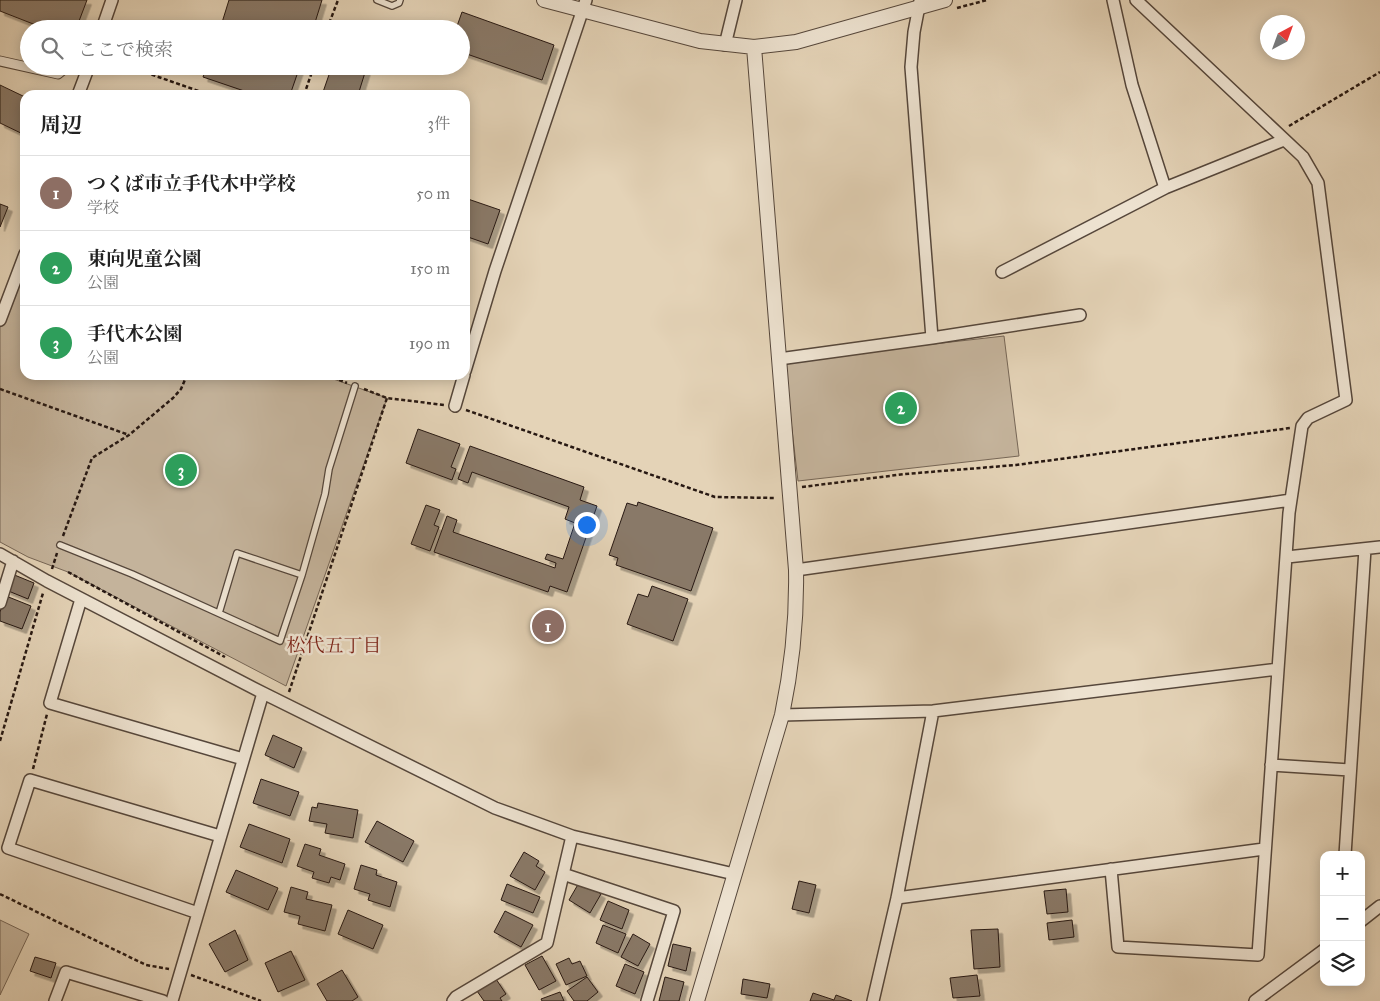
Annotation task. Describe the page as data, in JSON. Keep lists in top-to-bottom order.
{
  "districts": ["松代五丁目"],
  "north": "top right",
  "page": {
    "search": "ここで検索",
    "heading": ["周辺", "3件"],
    "list": [
      {
        "mark": "1",
        "name": "つくば市立手代木中学校",
        "note": "学校",
        "value": "50 m"
      },
      {
        "mark": "2",
        "name": "東向児童公園",
        "note": "公園",
        "value": "150 m"
      },
      {
        "mark": "3",
        "name": "手代木公園",
        "note": "公園",
        "value": "190 m"
      }
    ],
    "pins": ["2", "3", "1"],
    "map_buttons": ["+", "−"]
  }
}
